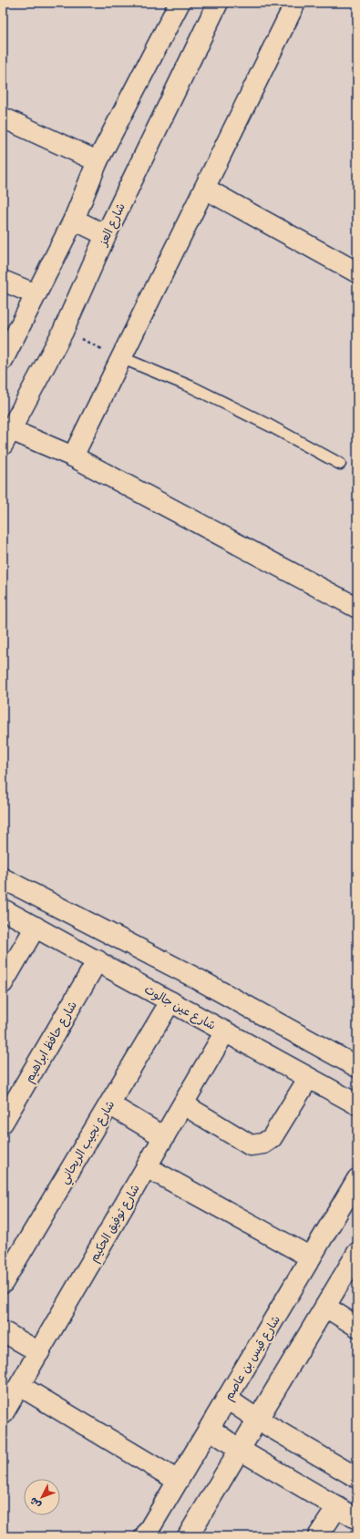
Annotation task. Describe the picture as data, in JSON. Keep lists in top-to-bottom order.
{
  "streets": {
    "street": [
      "شارع العز",
      "شارع عين جالوت",
      "شارع حافظ ابراهيم",
      "شارع نجيب الريحاني",
      "شارع توفيق الحكيم",
      "شارع قيس بن عاصم"
    ]
  },
  "crossings": [
    ["شارع عين جالوت", "شارع حافظ ابراهيم"],
    ["شارع عين جالوت", "شارع نجيب الريحاني"],
    ["شارع عين جالوت", "شارع توفيق الحكيم"]
  ],
  "north": "bottom left"
}
